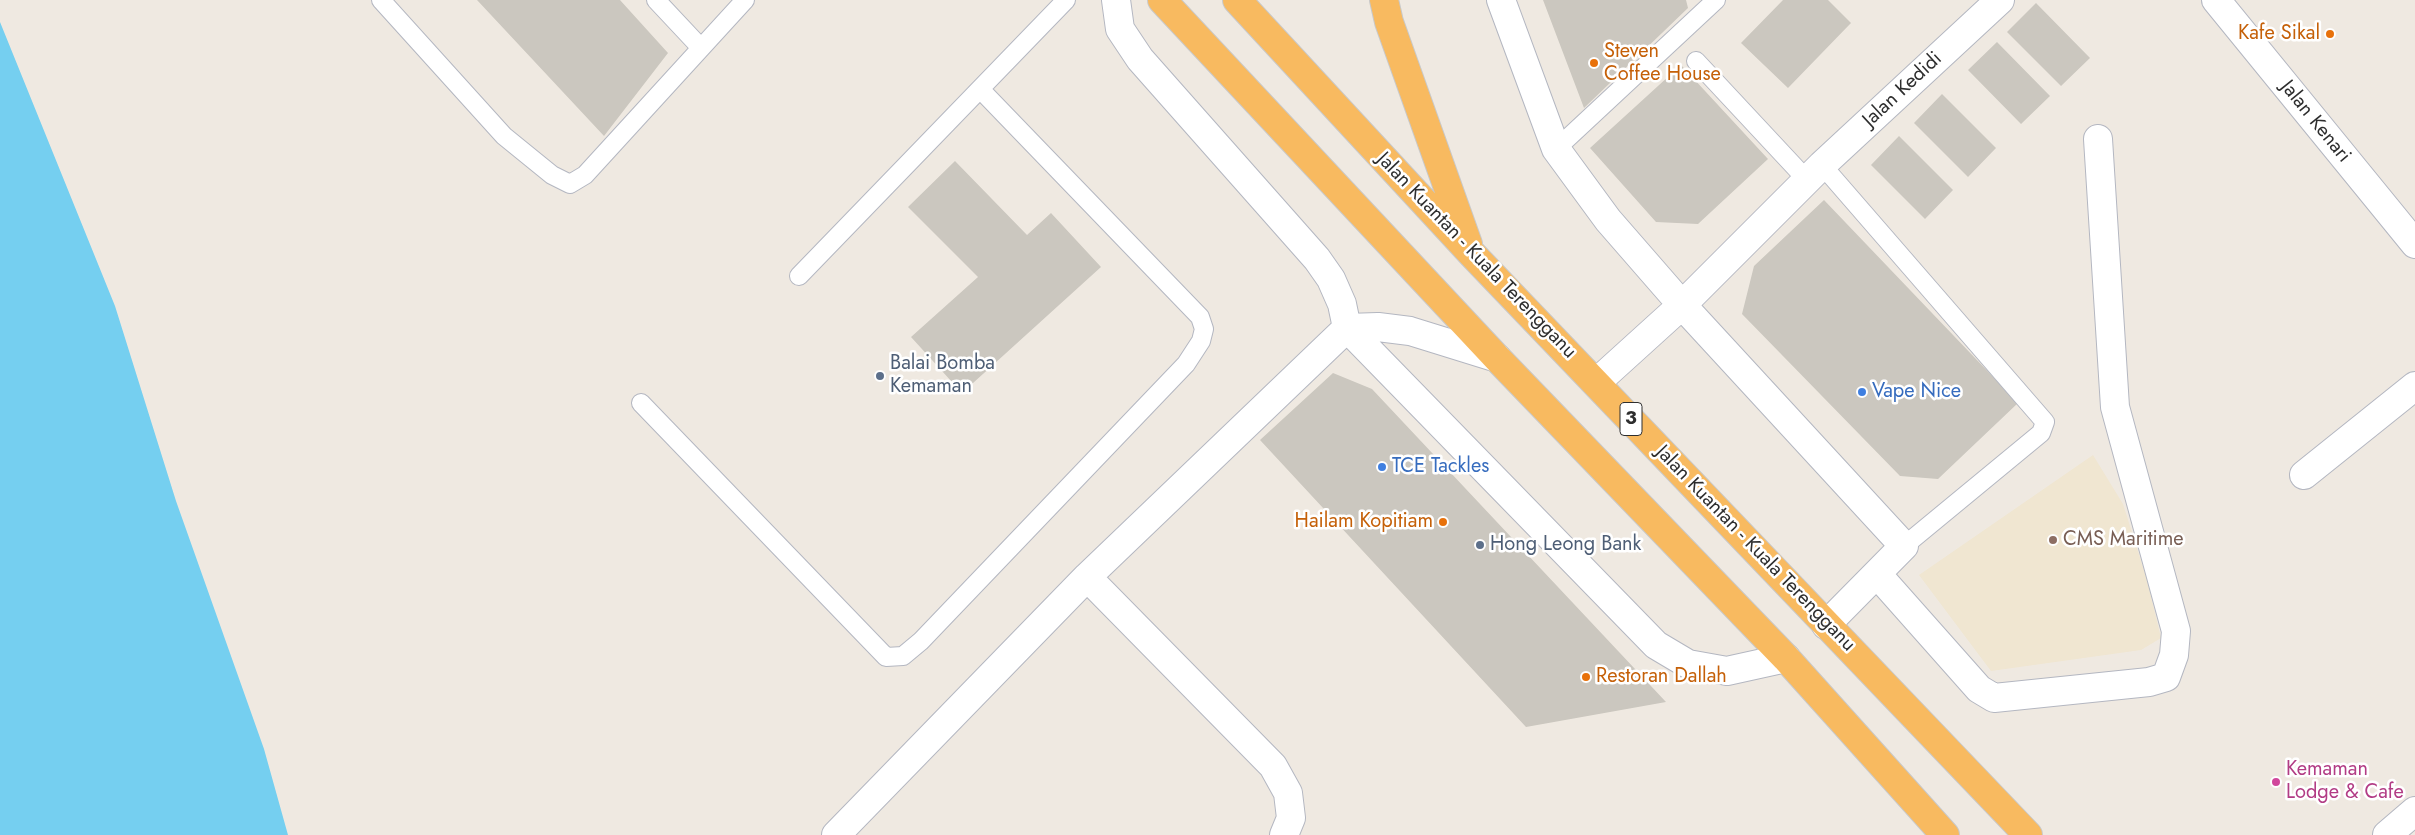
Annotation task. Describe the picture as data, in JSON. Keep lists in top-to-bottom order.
{
  "streets": {
    "highway": ["Jalan Kuantan - Kuala Terengganu", "3"],
    "street": ["Jalan Kedidi", "Jalan Kenari"]
  },
  "crossings": [
    ["Jalan Kedidi", "Jalan Kuantan - Kuala Terengganu"]
  ],
  "places": [
    "Kafe Sikal",
    "Steven Coffee House",
    "Balai Bomba Kemaman",
    "Vape Nice",
    "TCE Tackles",
    "Hailam Kopitiam",
    "CMS Maritime",
    "Hong Leong Bank",
    "Restoran Dallah",
    "Kemaman Lodge & Cafe"
  ]
}
